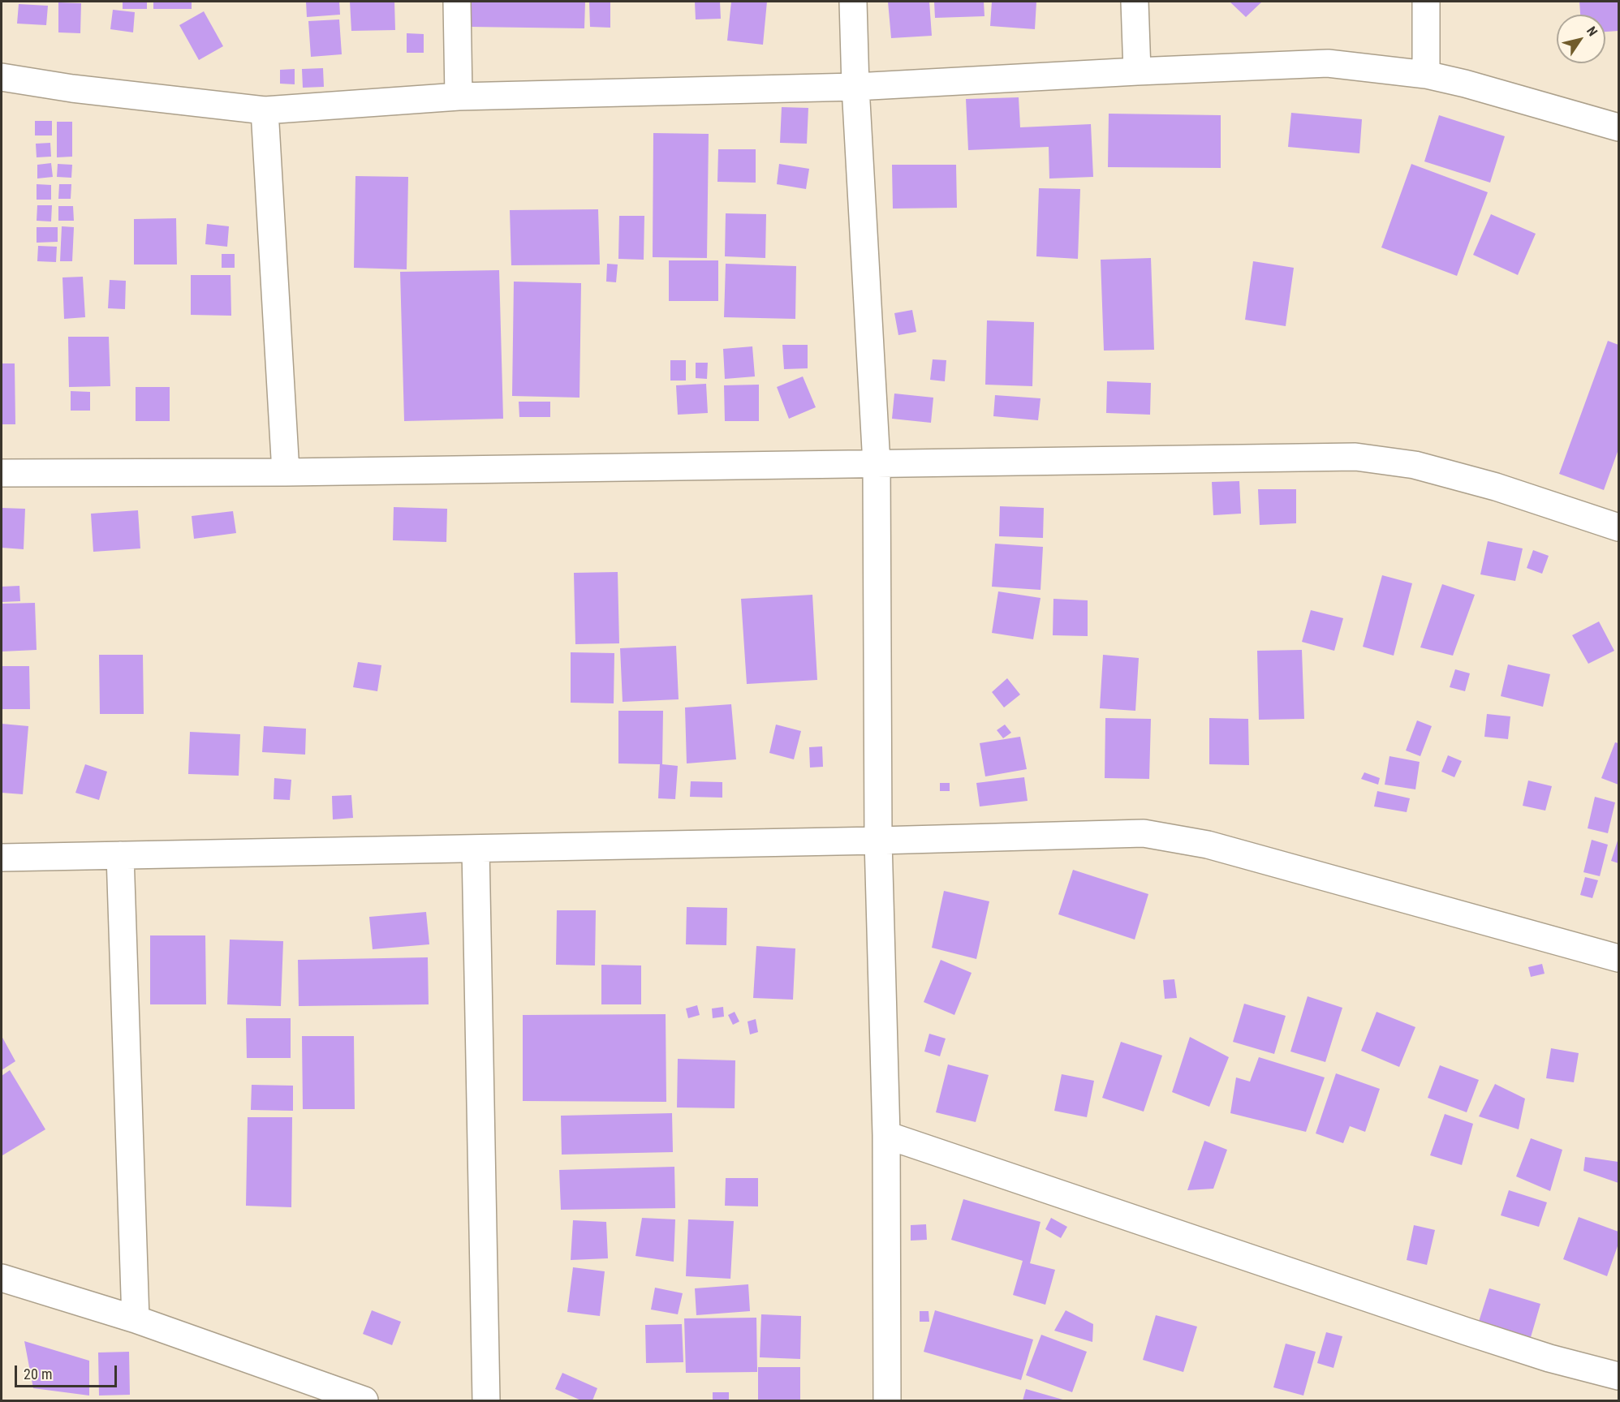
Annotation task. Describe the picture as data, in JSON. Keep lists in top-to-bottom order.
{
  "scale_bar": "20 m",
  "north": "top right"
}
